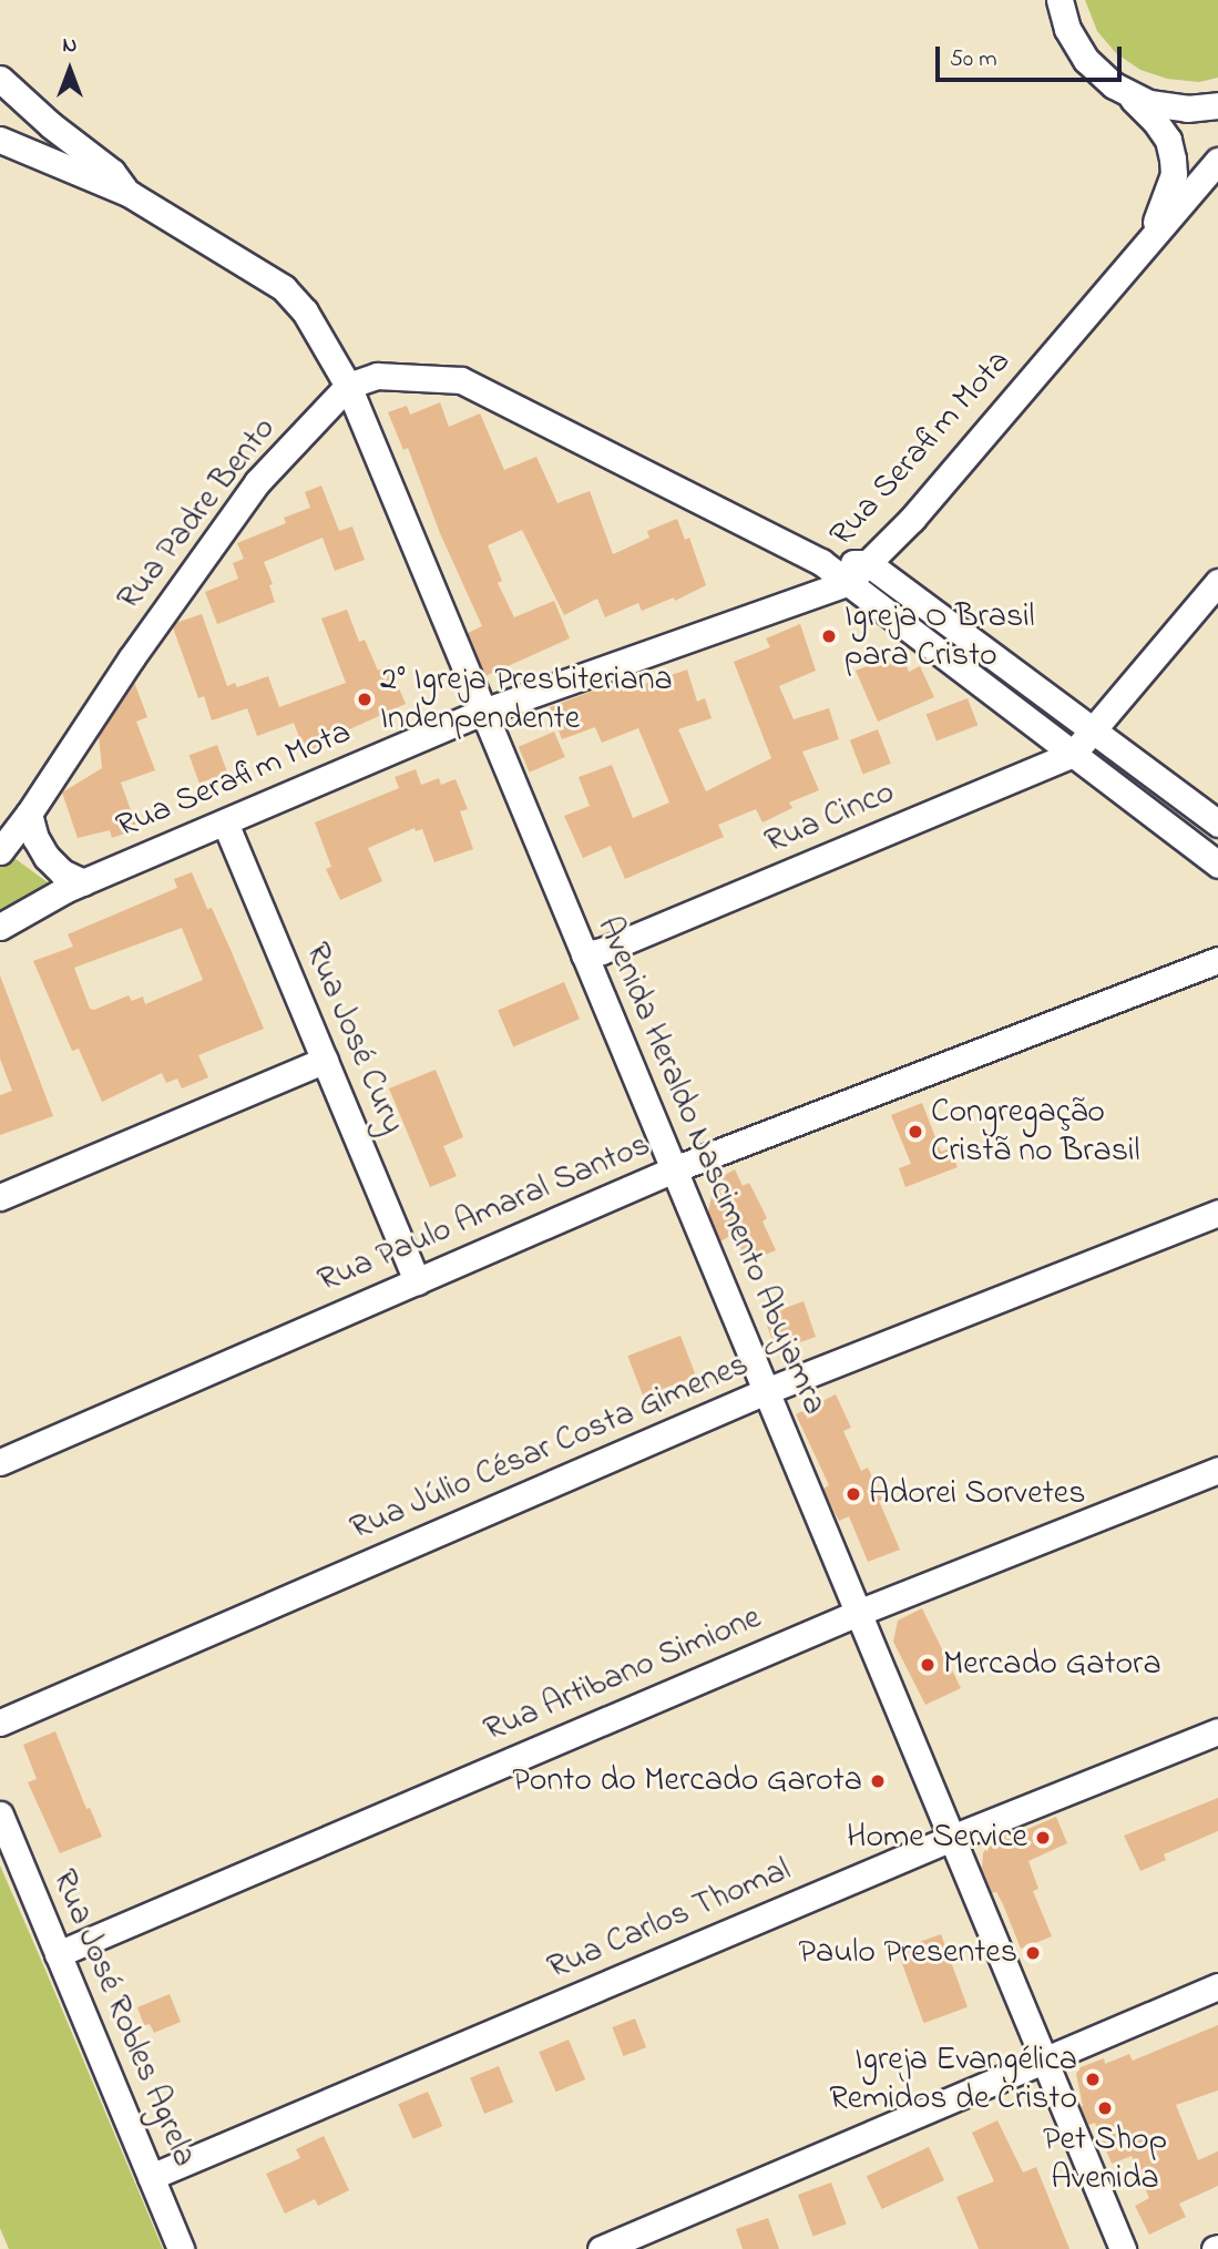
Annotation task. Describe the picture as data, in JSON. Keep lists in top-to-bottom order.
{
  "streets": {
    "street": [
      "Rua Serafim Mota",
      "Rua Padre Bento",
      "Rua Cinco",
      "Rua José Cury",
      "Avenida Heraldo Nascimento Abujamra",
      "Rua Paulo Amaral Santos",
      "Rua Júlio César Costa Gimenes",
      "Rua Artibano Simione",
      "Rua Carlos Thomal",
      "Rua José Robles Agrela"
    ]
  },
  "crossings": [
    ["Rua Serafim Mota", "Rua José Cury"],
    ["Rua Serafim Mota", "Avenida Heraldo Nascimento Abujamra"],
    ["Rua Padre Bento", "Avenida Heraldo Nascimento Abujamra"],
    ["Rua Cinco", "Avenida Heraldo Nascimento Abujamra"],
    ["Rua José Cury", "Rua Paulo Amaral Santos"],
    ["Avenida Heraldo Nascimento Abujamra", "Rua Paulo Amaral Santos"],
    ["Avenida Heraldo Nascimento Abujamra", "Rua Júlio César Costa Gimenes"],
    ["Avenida Heraldo Nascimento Abujamra", "Rua Artibano Simione"],
    ["Avenida Heraldo Nascimento Abujamra", "Rua Carlos Thomal"],
    ["Rua Artibano Simione", "Rua José Robles Agrela"],
    ["Rua Carlos Thomal", "Rua José Robles Agrela"]
  ],
  "places": [
    "Igreja O Brasil para Cristo",
    "2° Igreja Presbiteriana Indenpendente",
    "Congregação Cristã no Brasil",
    "Adorei Sorvetes",
    "Mercado Gatora",
    "Ponto do Mercado Garota",
    "Home Service",
    "Paulo Presentes",
    "Igreja Evangélica Remidos de Cristo",
    "Pet Shop Avenida"
  ],
  "scale_bar": "50 m",
  "north": "top"
}
